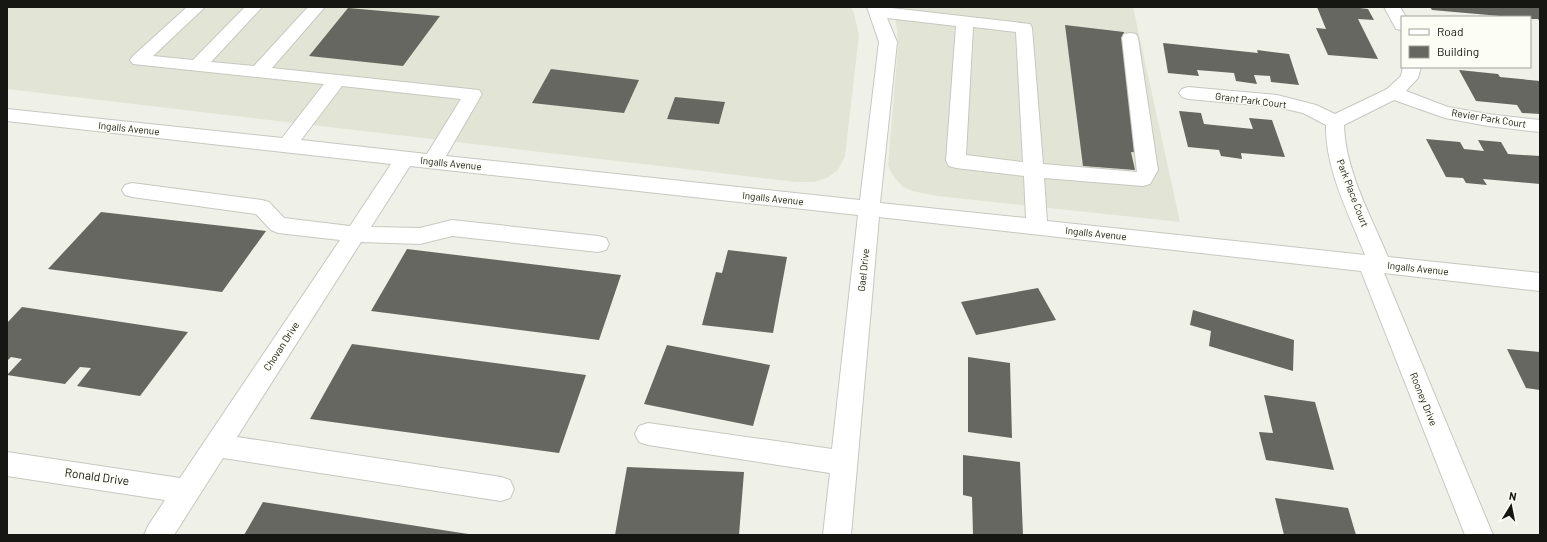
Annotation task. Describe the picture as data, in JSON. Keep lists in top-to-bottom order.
{
  "streets": {
    "street": [
      "Grant Park Court",
      "Revier Park Court",
      "Ingalls Avenue",
      "Park Place Court",
      "Gael Drive",
      "Chovan Drive",
      "Rooney Drive",
      "Ronald Drive"
    ]
  },
  "crossings": [
    ["Grant Park Court", "Park Place Court"],
    ["Ingalls Avenue", "Park Place Court"],
    ["Ingalls Avenue", "Gael Drive"],
    ["Ingalls Avenue", "Chovan Drive"],
    ["Ingalls Avenue", "Rooney Drive"],
    ["Park Place Court", "Rooney Drive"],
    ["Chovan Drive", "Ronald Drive"]
  ],
  "legend": ["Road", "Building"],
  "north": "top"
}
